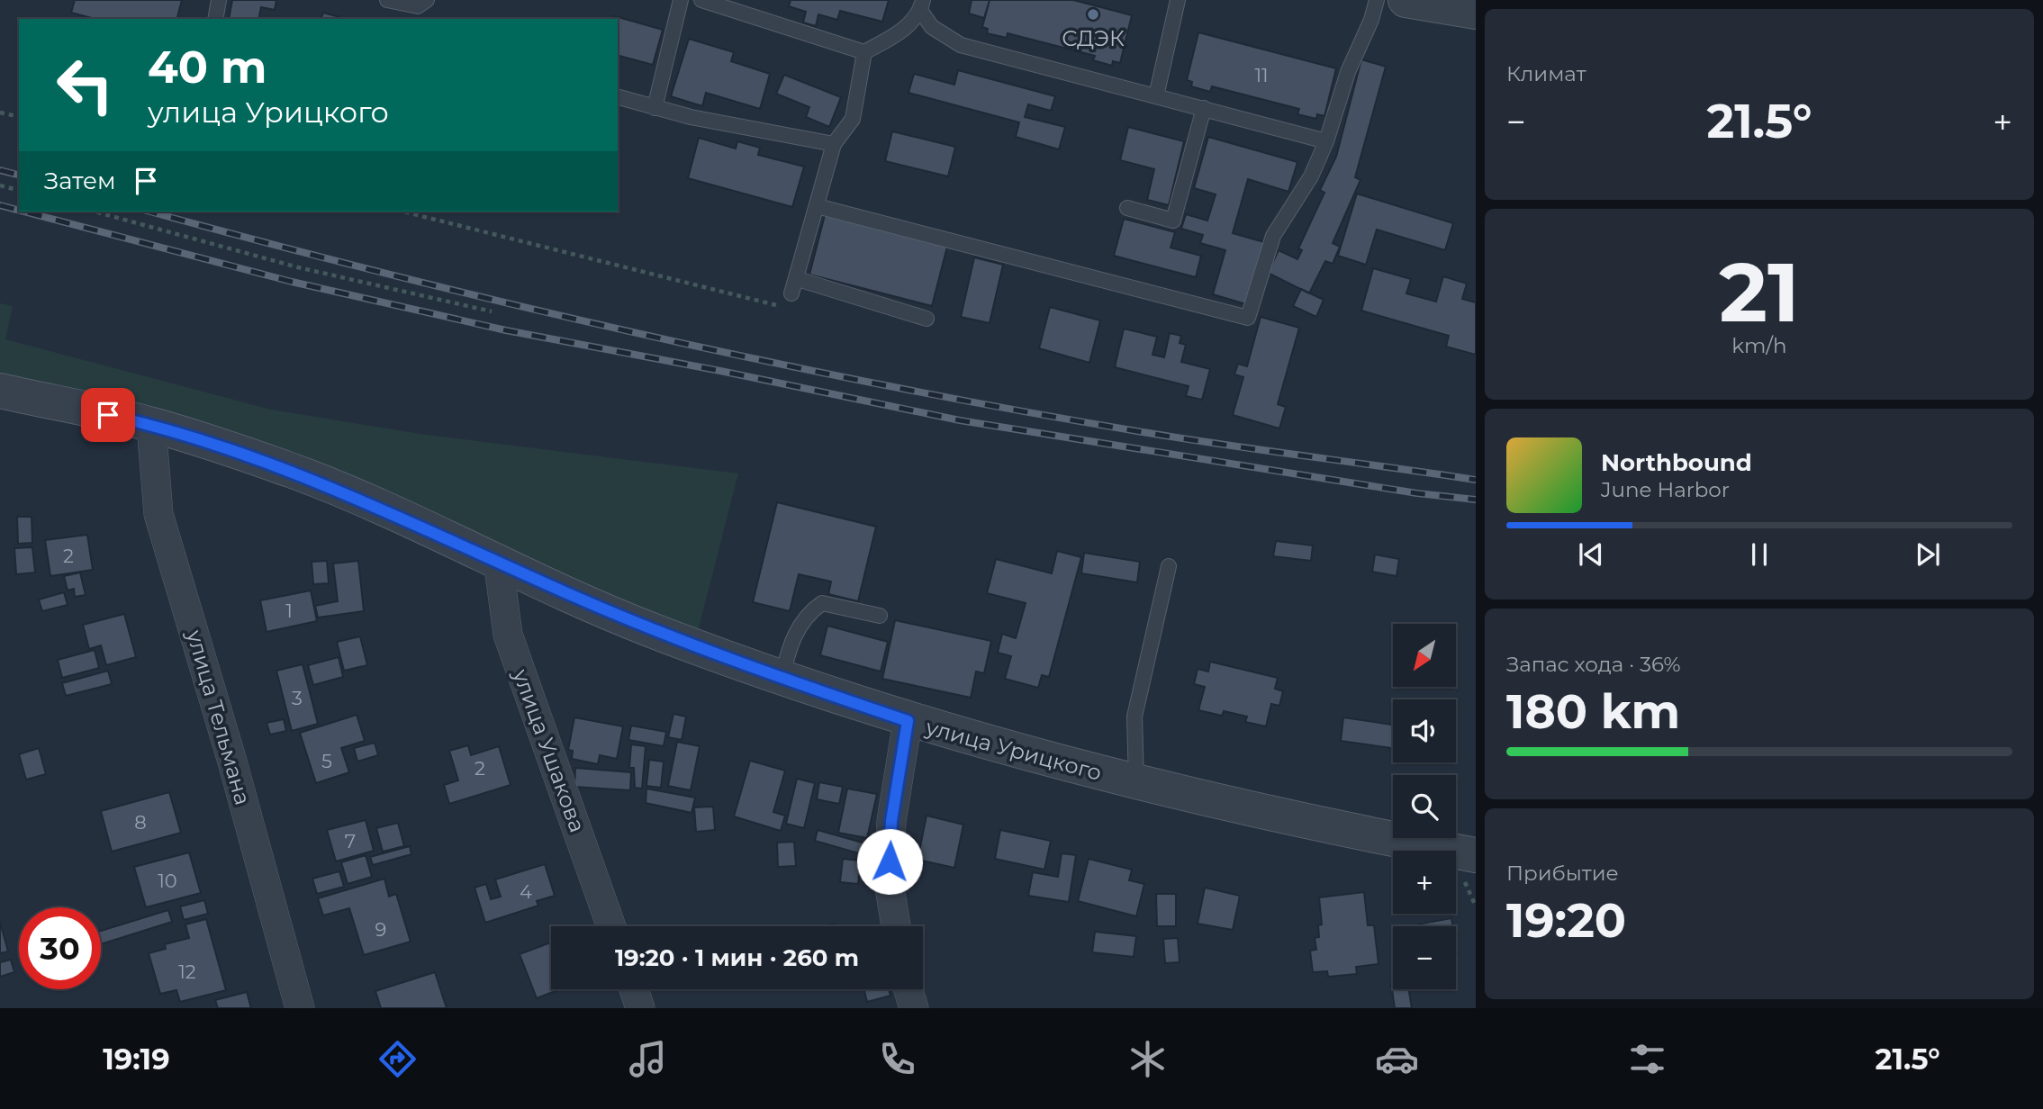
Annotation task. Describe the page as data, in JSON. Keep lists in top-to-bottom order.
{
  "streets": {
    "street": ["улица Тельмана", "улица Урицкого", "улица Ушакова"]
  },
  "crossings": [
    ["улица Тельмана", "улица Урицкого"],
    ["улица Урицкого", "улица Ушакова"]
  ],
  "places": ["СДЭК"],
  "house_numbers": [
    "11",
    "2",
    "1",
    "3",
    "5",
    "2",
    "8",
    "7",
    "10",
    "4",
    "9",
    "12"
  ],
  "north": "bottom left",
  "page": {
    "tile": [
      "Климат",
      ["21", "km/h"],
      ["Запас хода · 36%", "180 km"],
      ["Прибытие", "19:20"]
    ],
    "turn": ["40 m", "улица Урицкого"],
    "heat": ["−", "21.5°", "+"],
    "then": "Затем",
    "song": ["Northbound", "June Harbor"],
    "map_buttons": ["+", "−"],
    "limit": "30",
    "trip": "19:20 · 1 мин · 260 m",
    "tabs": ["19:19", "21.5°"]
  }
}
